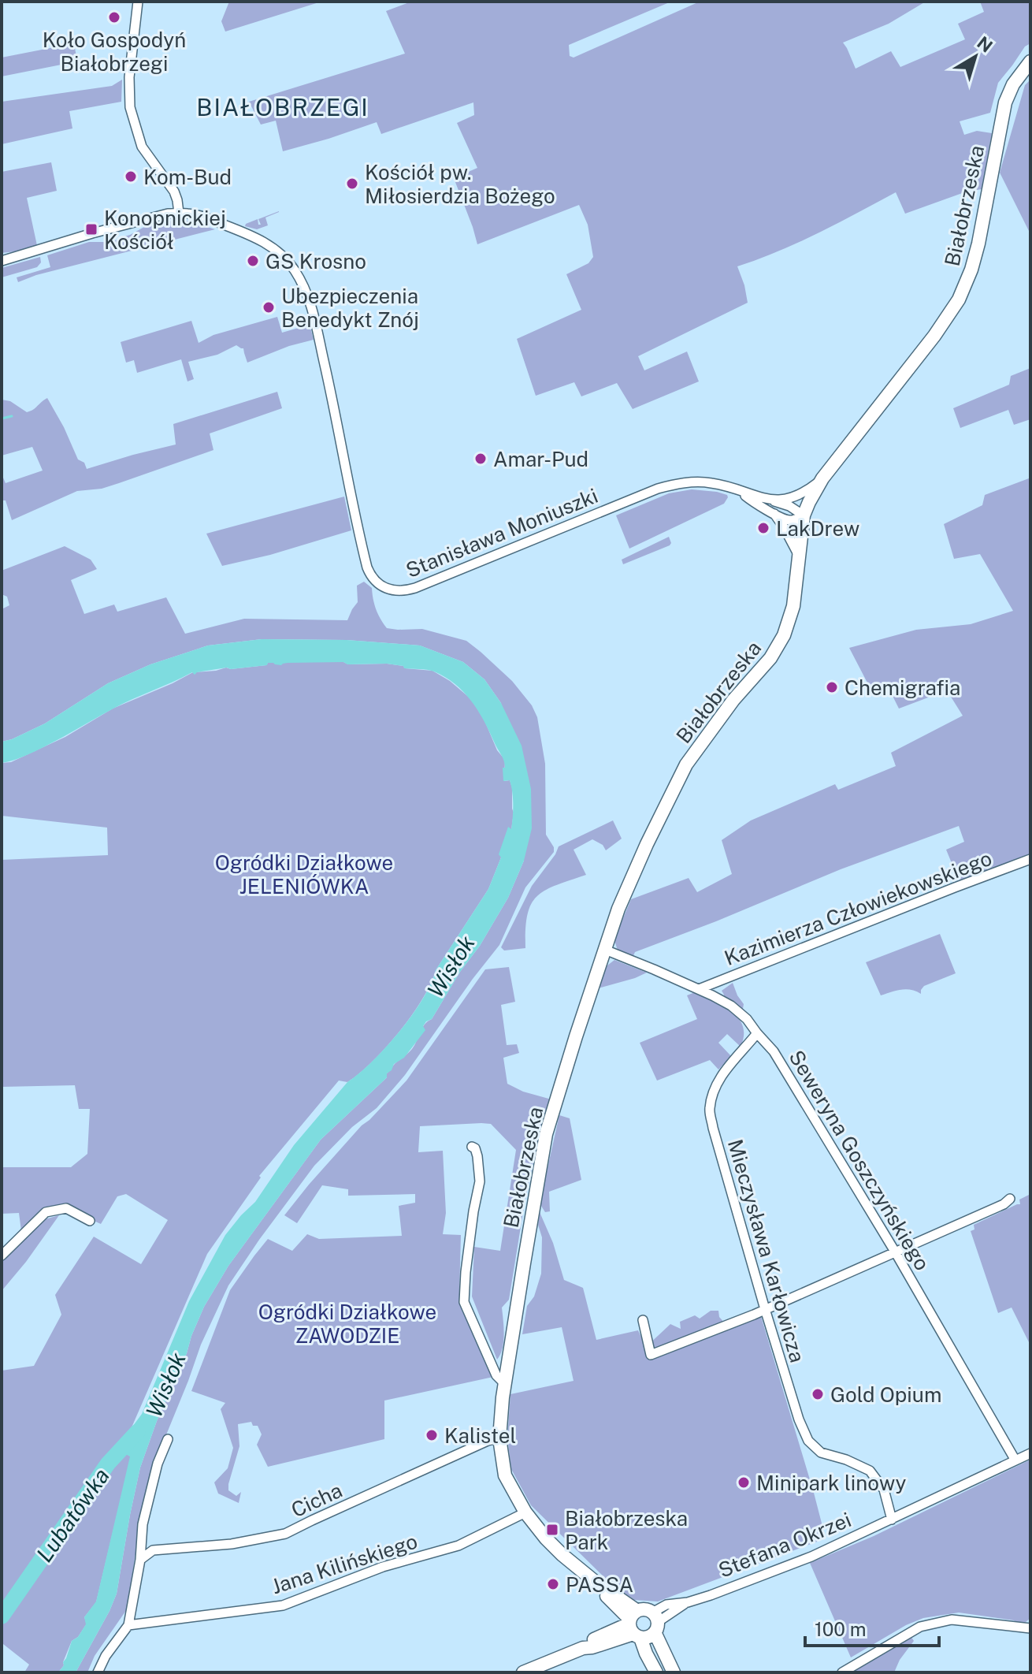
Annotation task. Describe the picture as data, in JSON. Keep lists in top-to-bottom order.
{
  "streets": {
    "street": [
      "Białobrzeska",
      "Stanisława Moniuszki",
      "Kazimierza Człowiekowskiego",
      "Seweryna Goszczyńskiego",
      "Mieczysława Karłowicza",
      "Cicha",
      "Stefana Okrzei",
      "Jana Kilińskiego"
    ]
  },
  "crossings": [
    ["Białobrzeska", "Stanisława Moniuszki"],
    ["Białobrzeska", "Seweryna Goszczyńskiego"],
    ["Białobrzeska", "Cicha"],
    ["Białobrzeska", "Jana Kilińskiego"],
    ["Kazimierza Człowiekowskiego", "Seweryna Goszczyńskiego"],
    ["Seweryna Goszczyńskiego", "Mieczysława Karłowicza"],
    ["Seweryna Goszczyńskiego", "Stefana Okrzei"],
    ["Mieczysława Karłowicza", "Stefana Okrzei"]
  ],
  "districts": ["BIAŁOBRZEGI"],
  "water": ["Wisłok", "Lubatówka"],
  "parks": ["Ogródki Działkowe JELENIÓWKA", "Ogródki Działkowe ZAWODZIE"],
  "places": {
    "other": [
      "Koło Gospodyń Białobrzegi",
      "Kom-Bud",
      "Kościół pw. Miłosierdzia Bożego",
      "GS Krosno",
      "Ubezpieczenia Benedykt Znój",
      "Amar-Pud",
      "LakDrew",
      "Chemigrafia",
      "Gold Opium",
      "Kalistel",
      "Minipark linowy",
      "PASSA"
    ],
    "transit": ["Konopnickiej Kościół", "Białobrzeska Park"]
  },
  "scale_bar": "100 m",
  "north": "top right"
}
